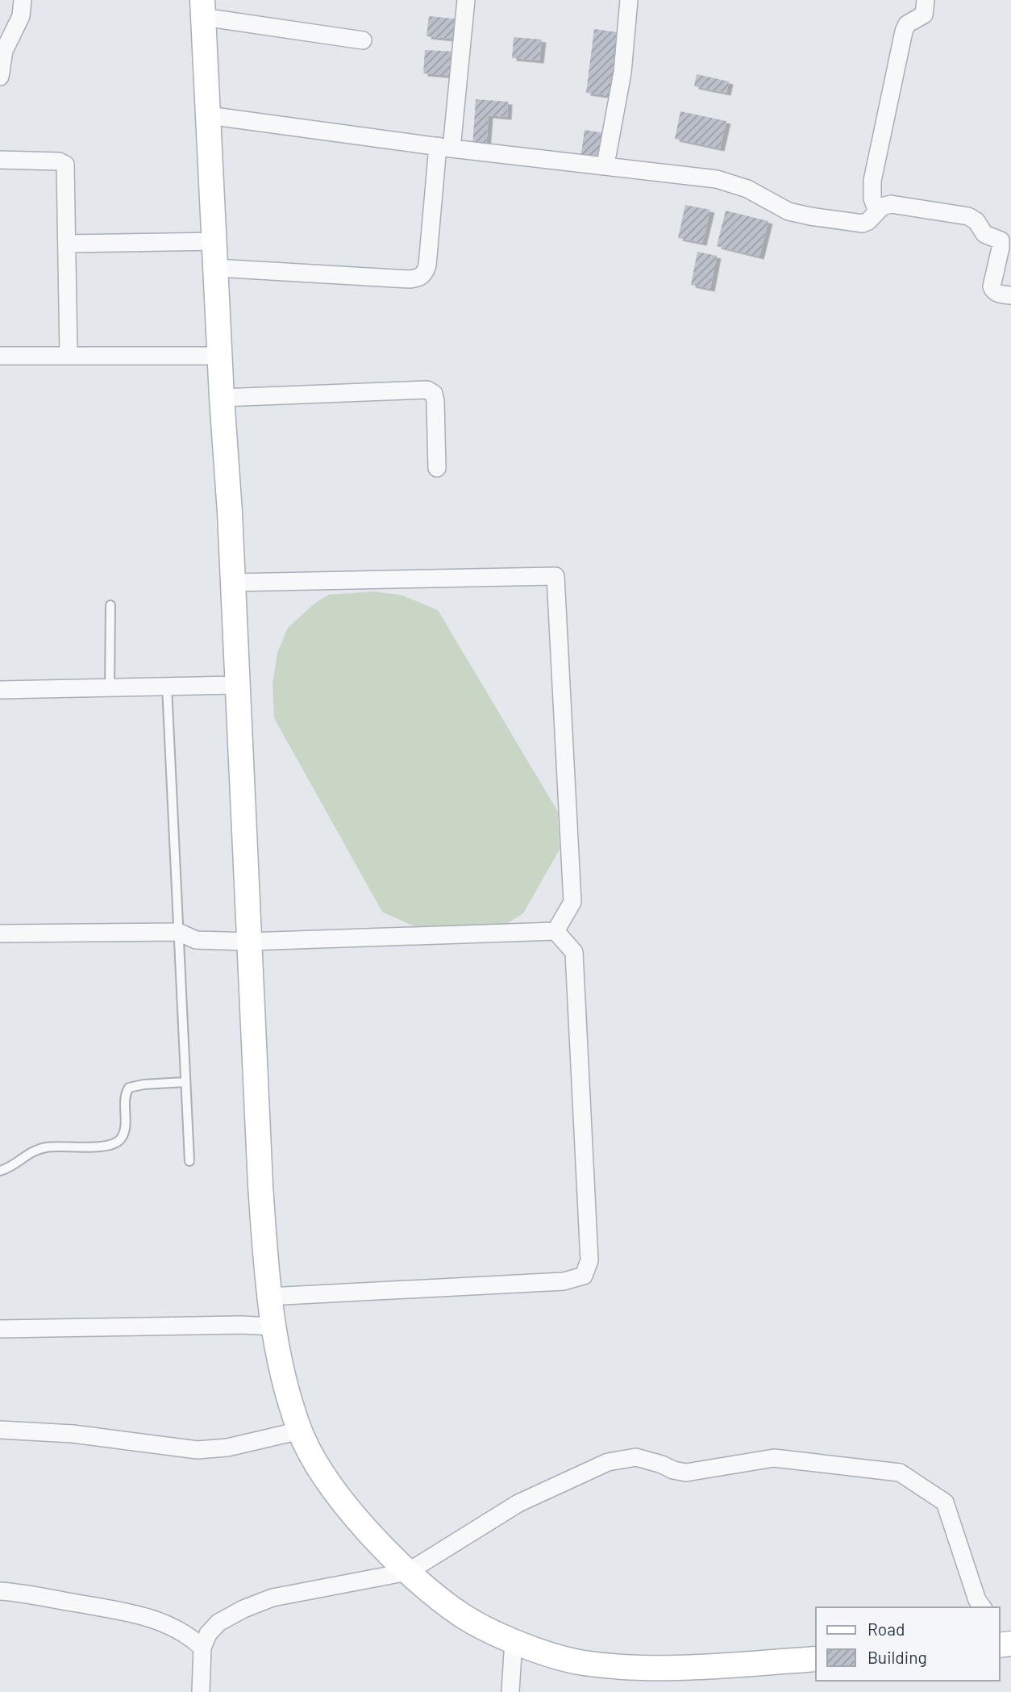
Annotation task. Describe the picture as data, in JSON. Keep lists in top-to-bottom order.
{
  "legend": ["Road", "Building"]
}
